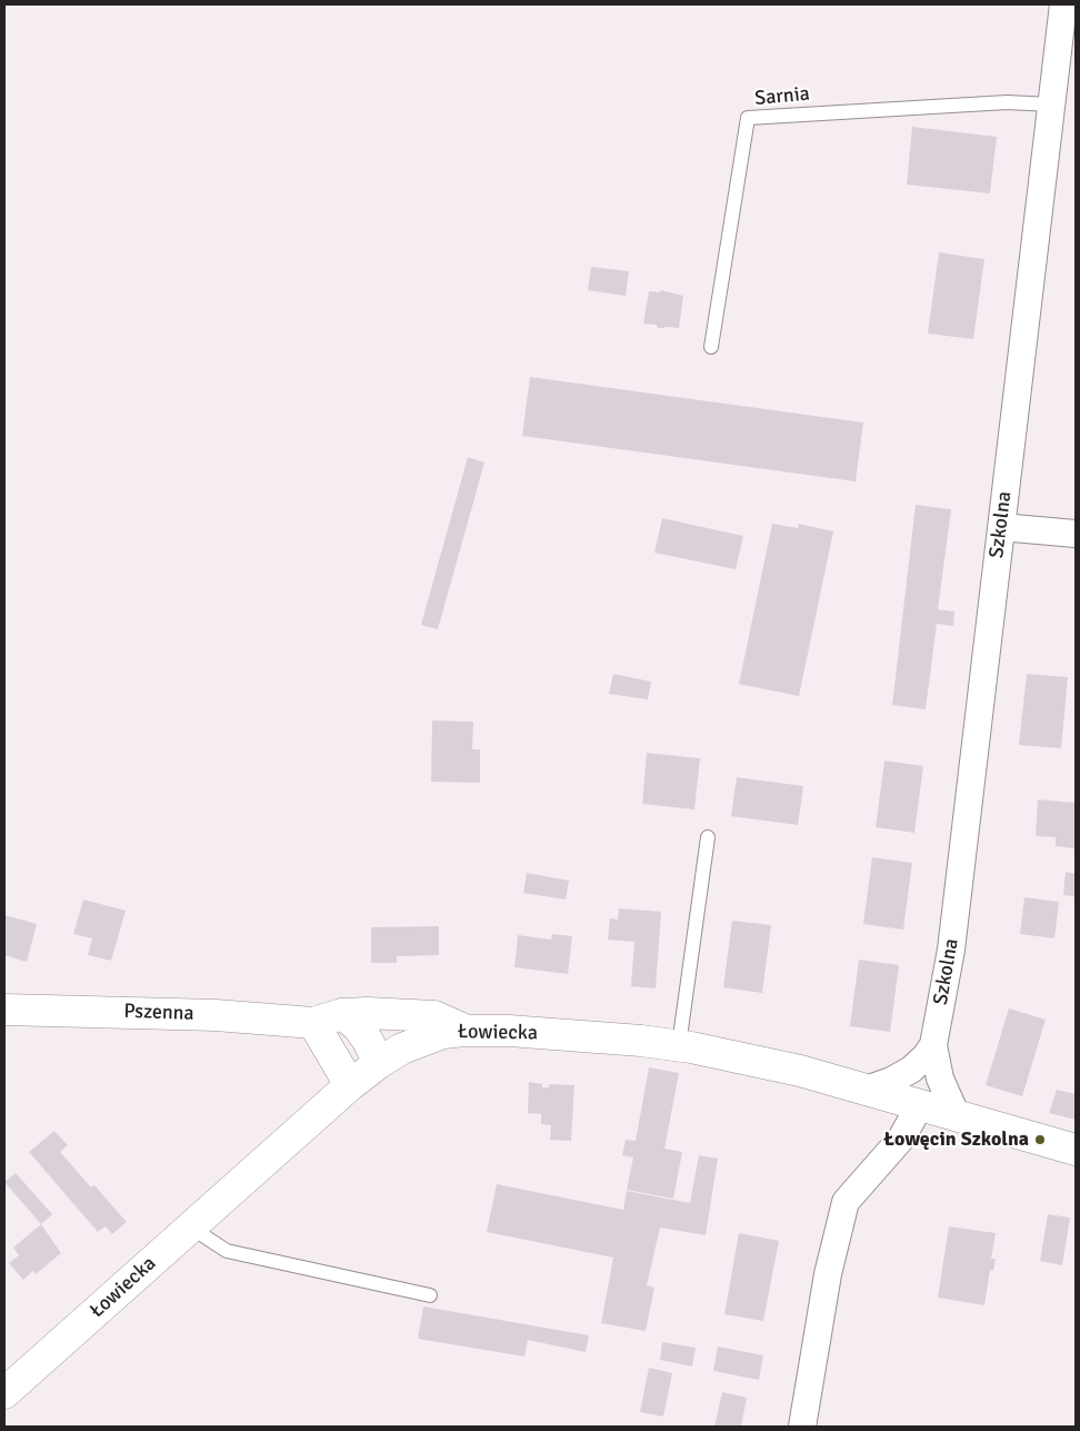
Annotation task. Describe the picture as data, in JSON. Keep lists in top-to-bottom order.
{
  "streets": {
    "street": ["Szkolna", "Pszenna", "Łowiecka"],
    "lane": ["Sarnia"]
  },
  "crossings": [
    ["Sarnia", "Szkolna"],
    ["Szkolna", "Łowiecka"],
    ["Pszenna", "Łowiecka"]
  ],
  "places": ["Łowęcin Szkolna"]
}
